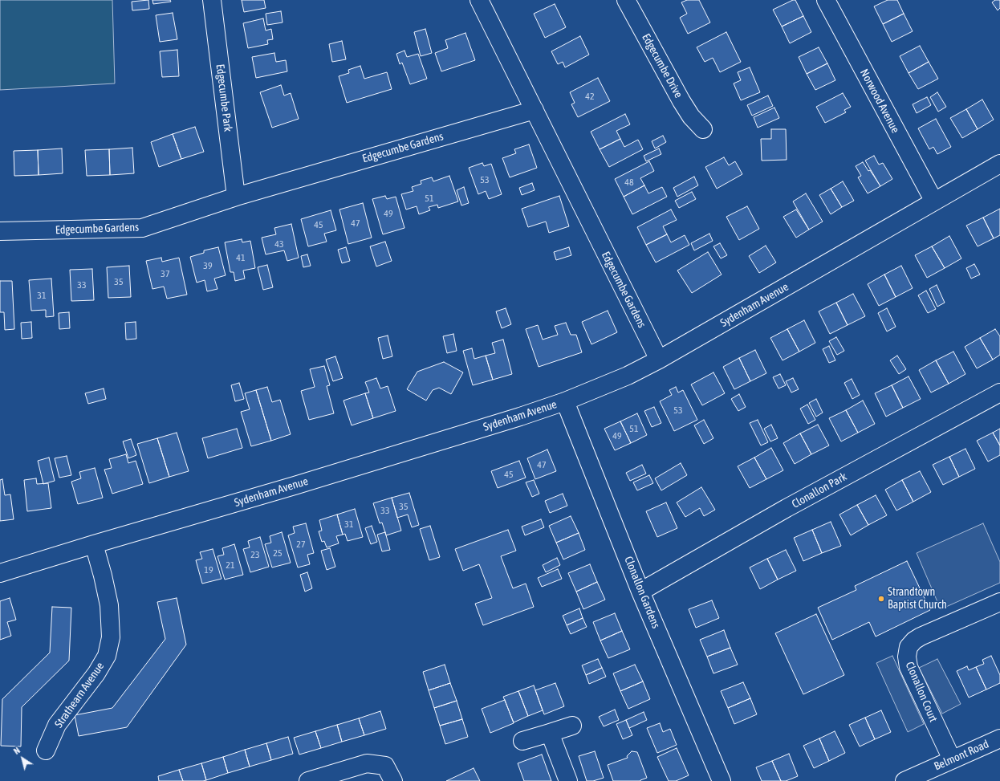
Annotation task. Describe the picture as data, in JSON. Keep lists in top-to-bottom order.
{
  "streets": {
    "street": [
      "Edgecumbe Drive",
      "Edgecumbe Park",
      "Norwood Avenue",
      "Edgecumbe Gardens",
      "Sydenham Avenue",
      "Clonallon Park",
      "Clonallon Gardens",
      "Clonallon Court",
      "Strathearn Avenue",
      "Belmont Road"
    ]
  },
  "crossings": [
    ["Edgecumbe Park", "Edgecumbe Gardens"],
    ["Norwood Avenue", "Sydenham Avenue"],
    ["Edgecumbe Gardens", "Sydenham Avenue"],
    ["Sydenham Avenue", "Clonallon Gardens"],
    ["Sydenham Avenue", "Strathearn Avenue"],
    ["Clonallon Park", "Clonallon Gardens"],
    ["Clonallon Court", "Belmont Road"]
  ],
  "places": ["Strandtown Baptist Church"],
  "house_numbers": [
    "42",
    "53",
    "48",
    "51",
    "49",
    "47",
    "45",
    "43",
    "41",
    "39",
    "37",
    "35",
    "33",
    "31",
    "53",
    "51",
    "49",
    "47",
    "45",
    "35",
    "33",
    "31",
    "27",
    "25",
    "23",
    "21",
    "19"
  ],
  "north": "top left"
}
